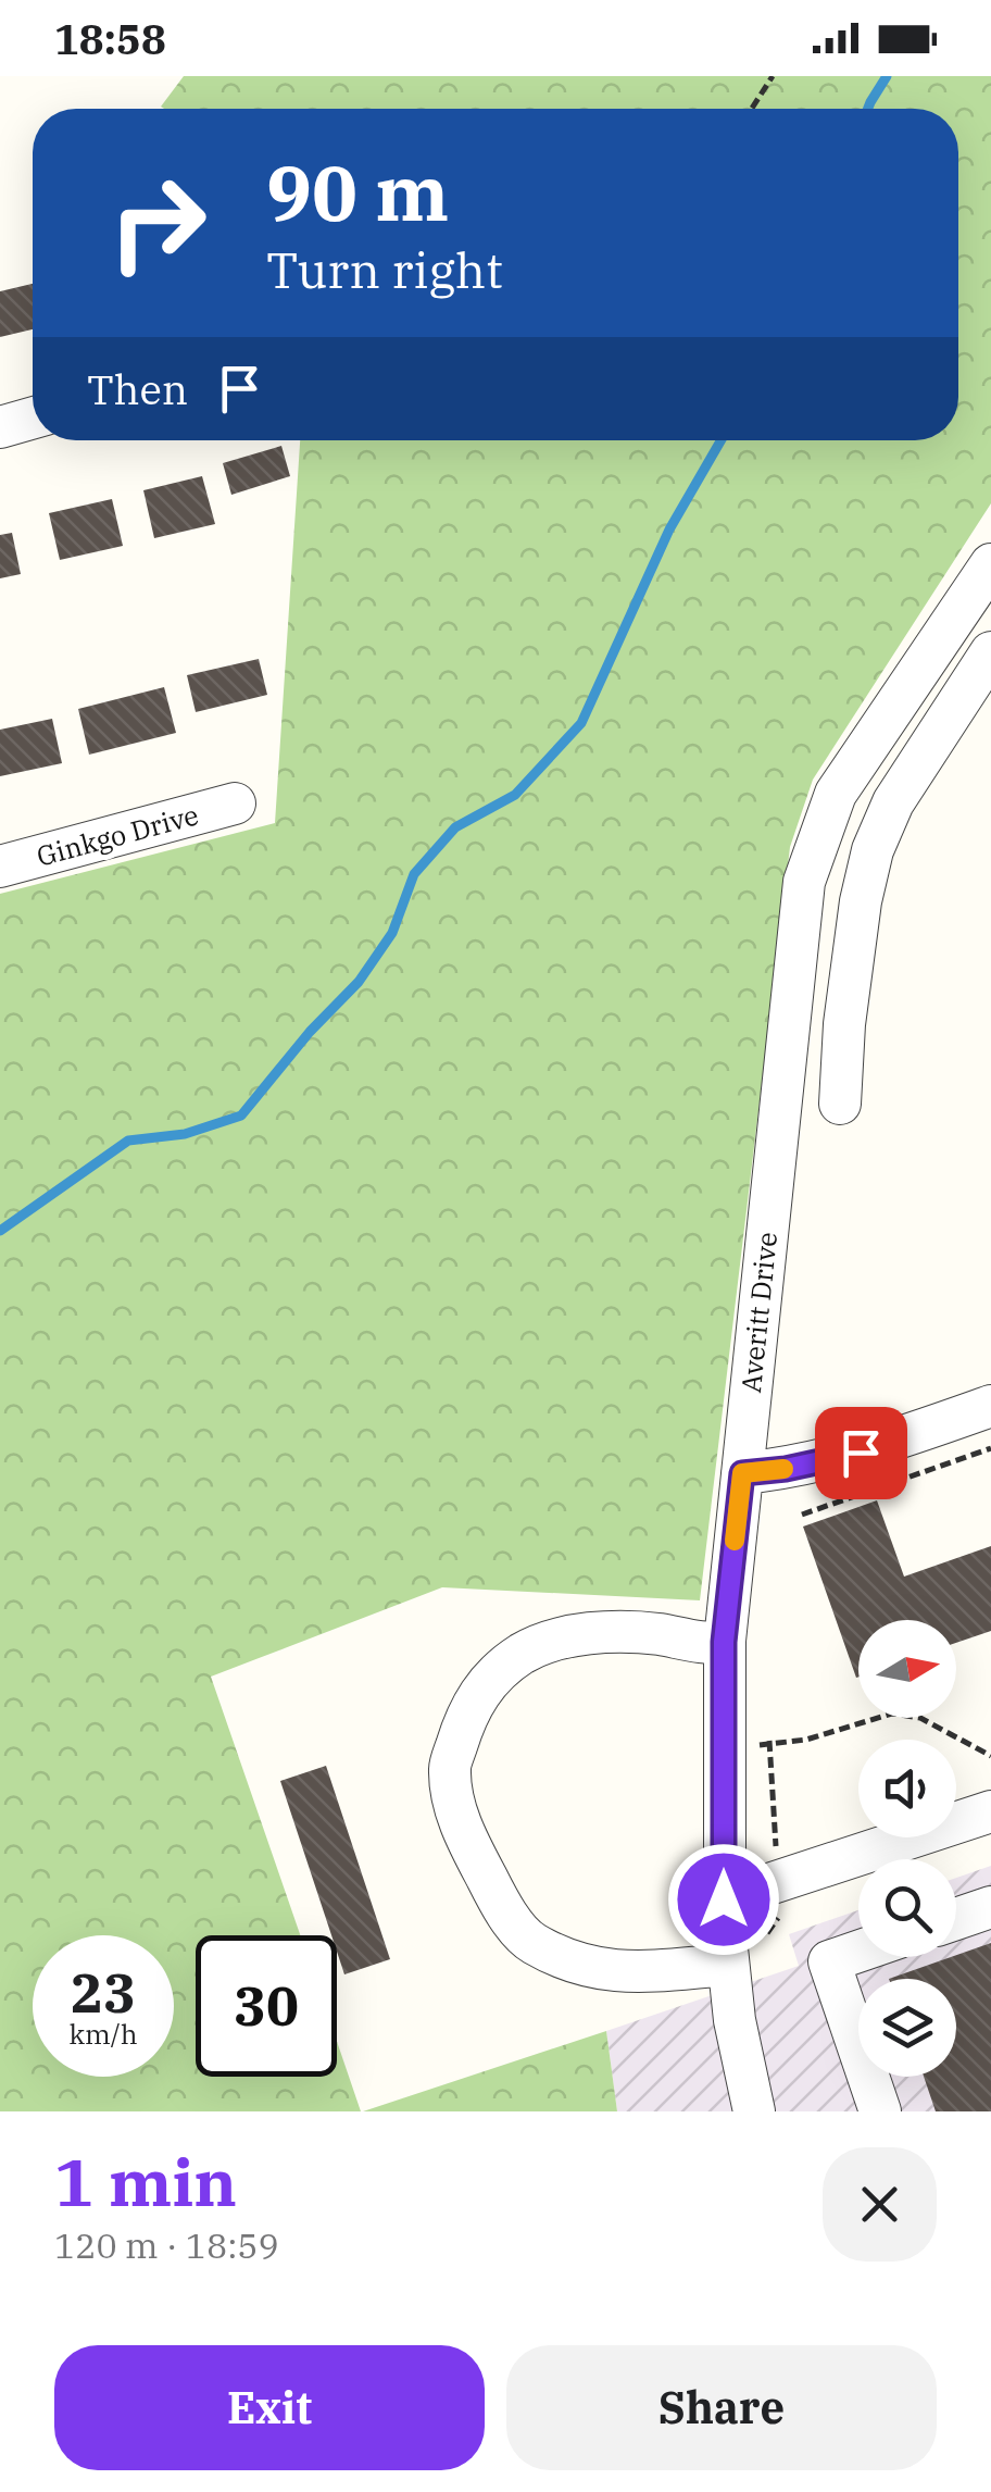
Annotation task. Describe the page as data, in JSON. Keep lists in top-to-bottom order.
{
  "streets": {
    "street": ["Ginkgo Drive", "Averitt Drive"]
  },
  "north": "right",
  "page": {
    "status": "18:58",
    "turn": ["90 m", "Turn right"],
    "then": "Then",
    "speed": "23 km/h",
    "limit": "30",
    "heading": ["1 min", "120 m · 18:59"],
    "buttons": ["Exit", "Share"]
  }
}
